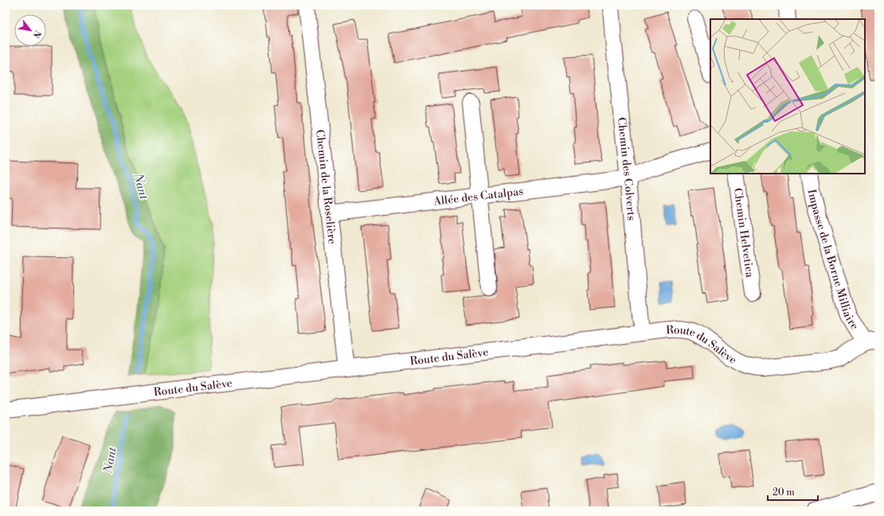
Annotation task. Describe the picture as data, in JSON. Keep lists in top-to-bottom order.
{
  "streets": {
    "street": [
      "Chemin des Colverts",
      "Chemin de la Roselière",
      "Allée des Catalpas",
      "Chemin Helvetica",
      "Impasse de la Borne Milliaire",
      "Route du Salève"
    ]
  },
  "crossings": [
    ["Chemin des Colverts", "Allée des Catalpas"],
    ["Chemin des Colverts", "Route du Salève"],
    ["Chemin de la Roselière", "Allée des Catalpas"],
    ["Chemin de la Roselière", "Route du Salève"],
    ["Impasse de la Borne Milliaire", "Route du Salève"]
  ],
  "water": ["Nant"],
  "scale_bar": "20 m",
  "north": "bottom right"
}
